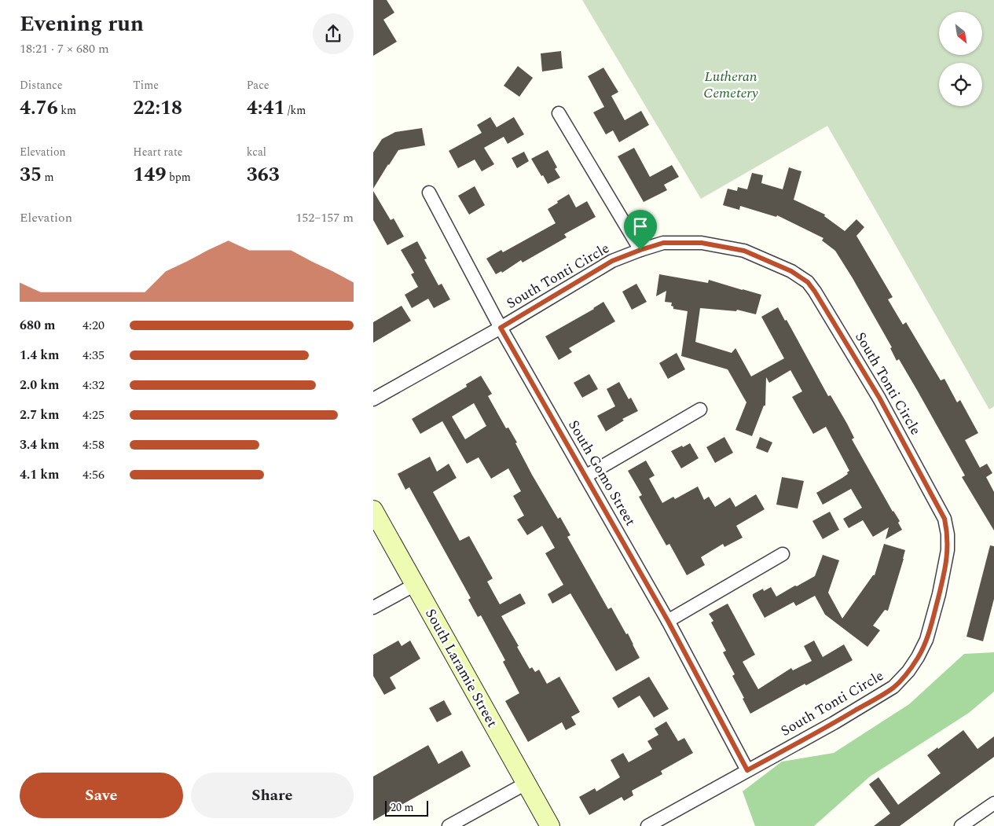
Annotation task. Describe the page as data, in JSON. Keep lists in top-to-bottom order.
{
  "streets": {
    "street": ["South Tonti Circle", "South Gomo Street", "South Laramie Street"]
  },
  "crossings": [
    ["South Tonti Circle", "South Gomo Street"]
  ],
  "parks": ["Lutheran Cemetery"],
  "scale_bar": "20 m",
  "north": "bottom right",
  "page": {
    "heading": ["Evening run", "18:21 · 7 × 680 m"],
    "stats": [
      ["Distance", "4.76 km"],
      ["Time", "22:18"],
      ["Pace", "4:41 /km"],
      ["Elevation", "35 m"],
      ["Heart rate", "149 bpm"],
      ["kcal", "363"]
    ],
    "chart": ["Elevation", "152–157 m"],
    "list": [
      {
        "name": "680 m",
        "note": "4:20"
      },
      {
        "name": "1.4 km",
        "note": "4:35"
      },
      {
        "name": "2.0 km",
        "note": "4:32"
      },
      {
        "name": "2.7 km",
        "note": "4:25"
      },
      {
        "name": "3.4 km",
        "note": "4:58"
      },
      {
        "name": "4.1 km",
        "note": "4:56"
      }
    ],
    "buttons": ["Save", "Share"],
    "scale": "20 m"
  }
}
